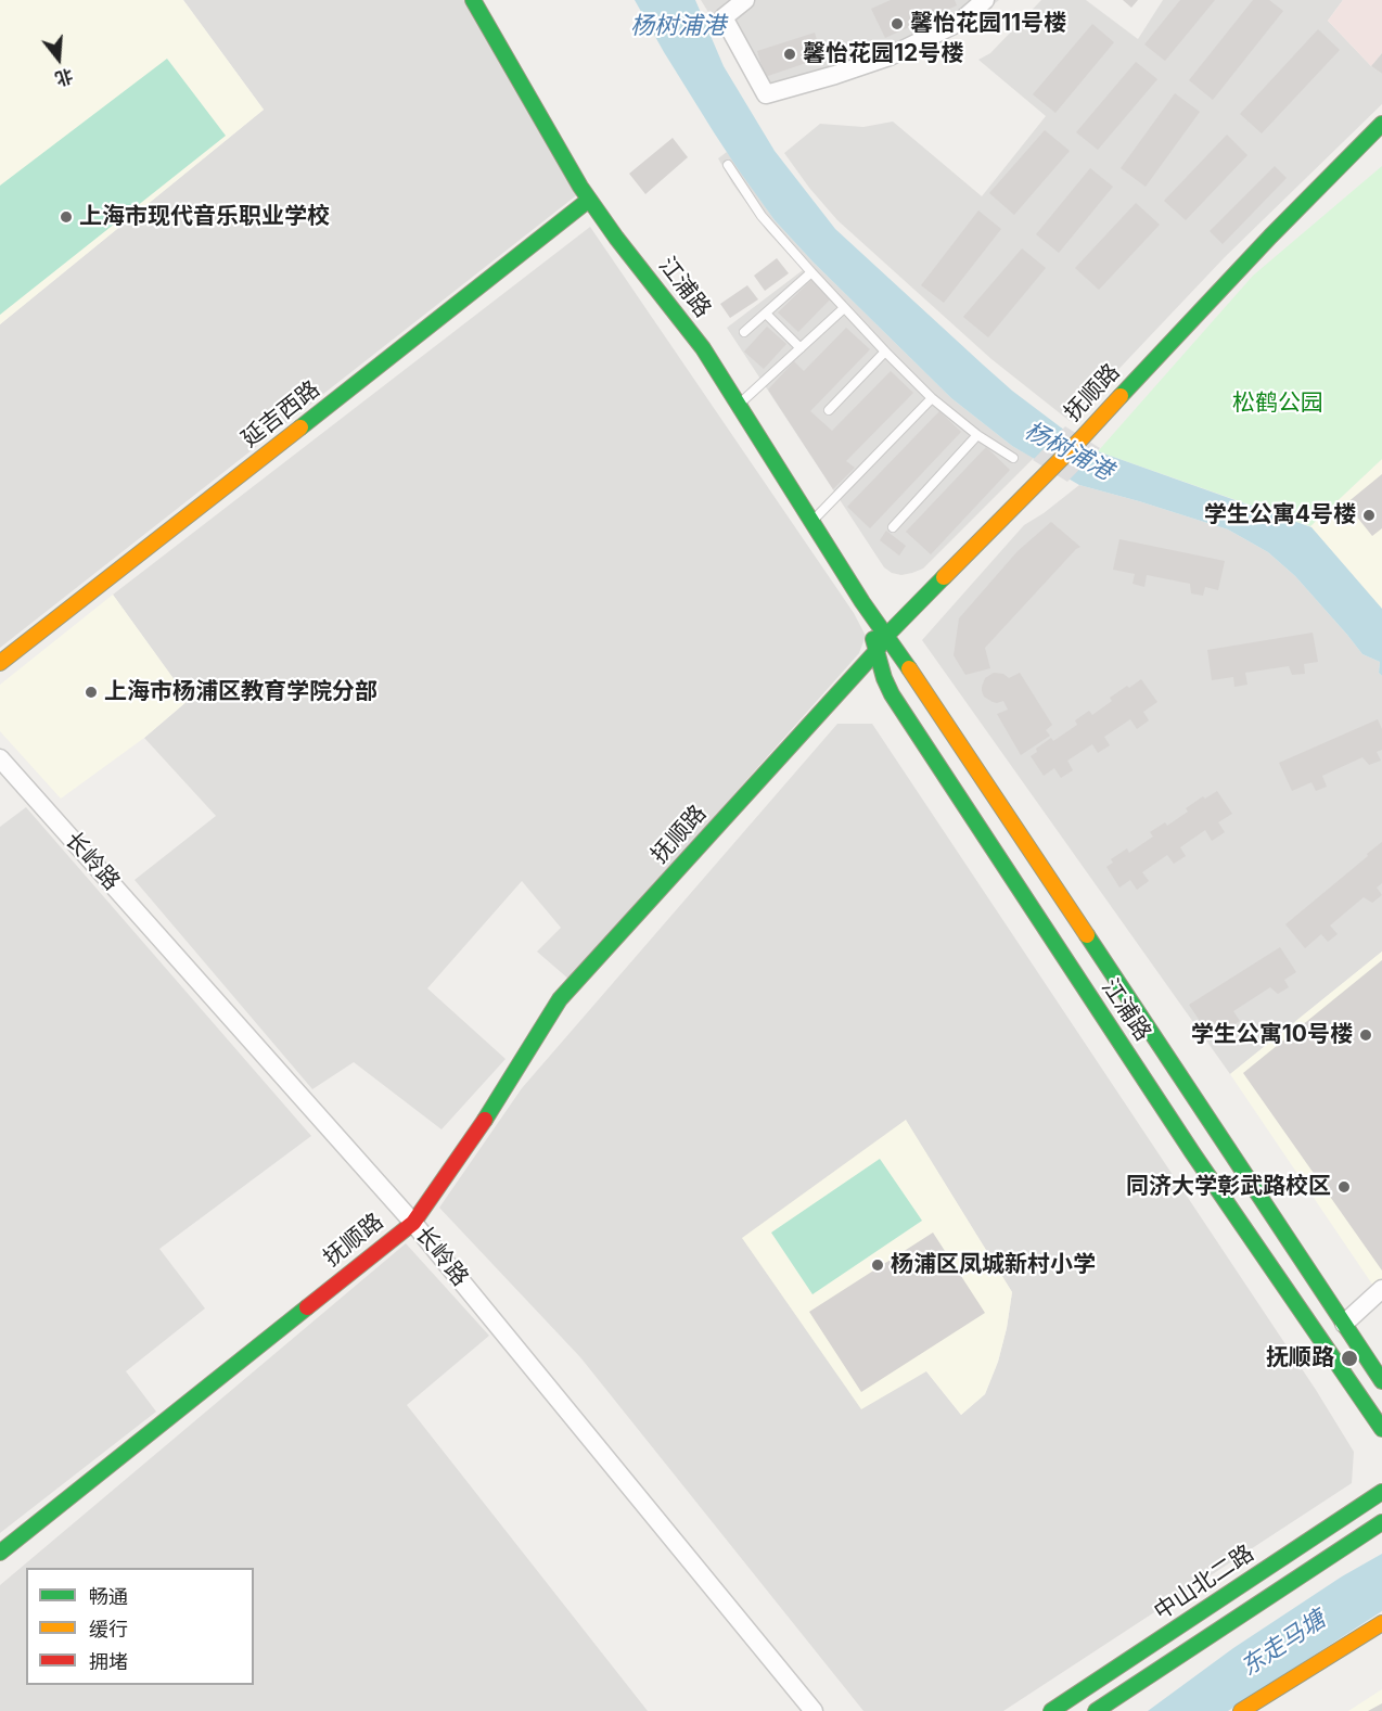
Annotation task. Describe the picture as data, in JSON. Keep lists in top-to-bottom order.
{
  "streets": {
    "main road": [
      "江浦路",
      "抚顺路",
      "延吉西路",
      "中山北二路"
    ],
    "street": ["长岭路"]
  },
  "crossings": [
    ["江浦路", "抚顺路"],
    ["江浦路", "延吉西路"],
    ["抚顺路", "长岭路"]
  ],
  "water": ["杨树浦港", "东走马塘"],
  "parks": ["松鹤公园"],
  "places": [
    "馨怡花园11号楼",
    "馨怡花园12号楼",
    "上海市现代音乐职业学校",
    "学生公寓4号楼",
    "上海市杨浦区教育学院分部",
    "学生公寓10号楼",
    "同济大学彰武路校区",
    "杨浦区凤城新村小学",
    "抚顺路"
  ],
  "legend": ["畅通", "缓行", "拥堵"],
  "north": "bottom"
}
